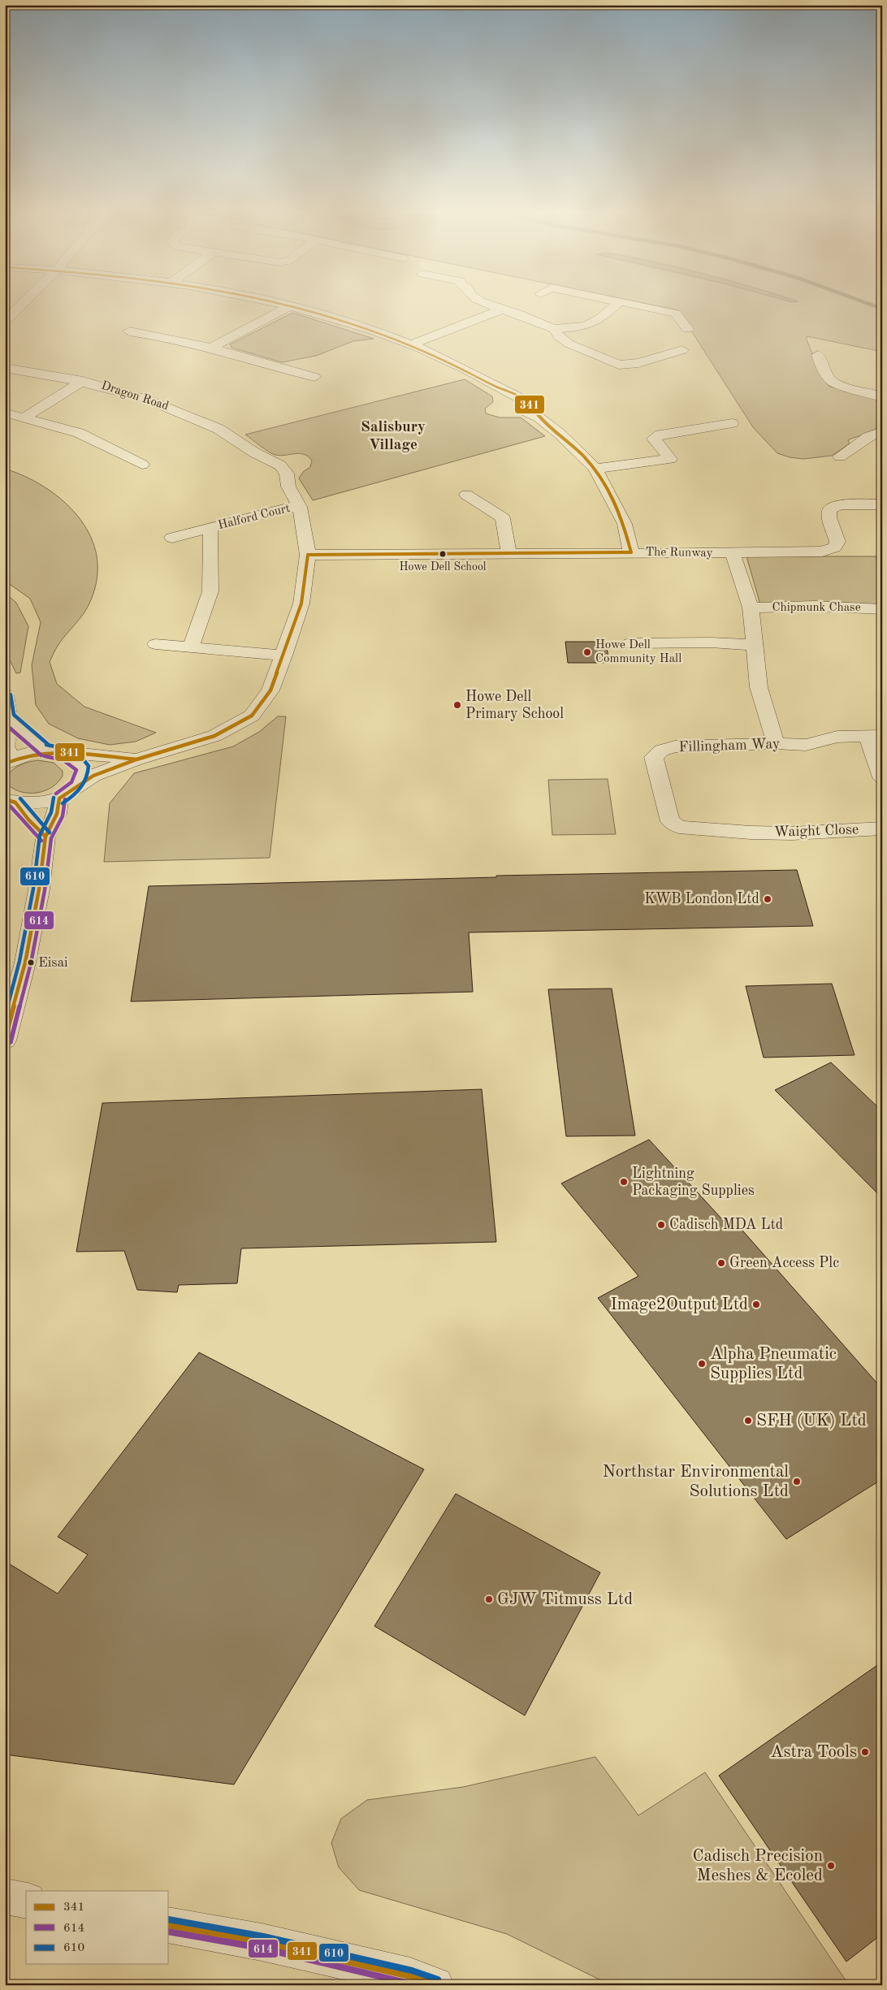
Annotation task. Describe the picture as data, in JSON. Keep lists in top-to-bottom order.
{
  "streets": {
    "street": [
      "Dragon Road",
      "Halford Court",
      "The Runway",
      "Chipmunk Chase",
      "Fillingham Way",
      "Waight Close"
    ]
  },
  "crossings": [
    ["Dragon Road", "Halford Court"],
    ["Dragon Road", "The Runway"],
    ["Fillingham Way", "Waight Close"]
  ],
  "districts": ["Salisbury Village"],
  "places": [
    "Howe Dell School",
    "Howe Dell Community Hall",
    "Howe Dell Primary School",
    "KWB London Ltd",
    "Eisai",
    "Lightning Packaging Supplies",
    "Cadisch MDA Ltd",
    "Green Access Plc",
    "Image2Output Ltd",
    "Alpha Pneumatic Supplies Ltd",
    "SFH (UK) Ltd",
    "Northstar Environmental Solutions Ltd",
    "GJW Titmuss Ltd",
    "Astra Tools",
    "Cadisch Precision Meshes & Ecoled"
  ],
  "lines": ["transit line 341", "transit line 610", "transit line 614"],
  "legend": ["341", "614", "610"]
}
